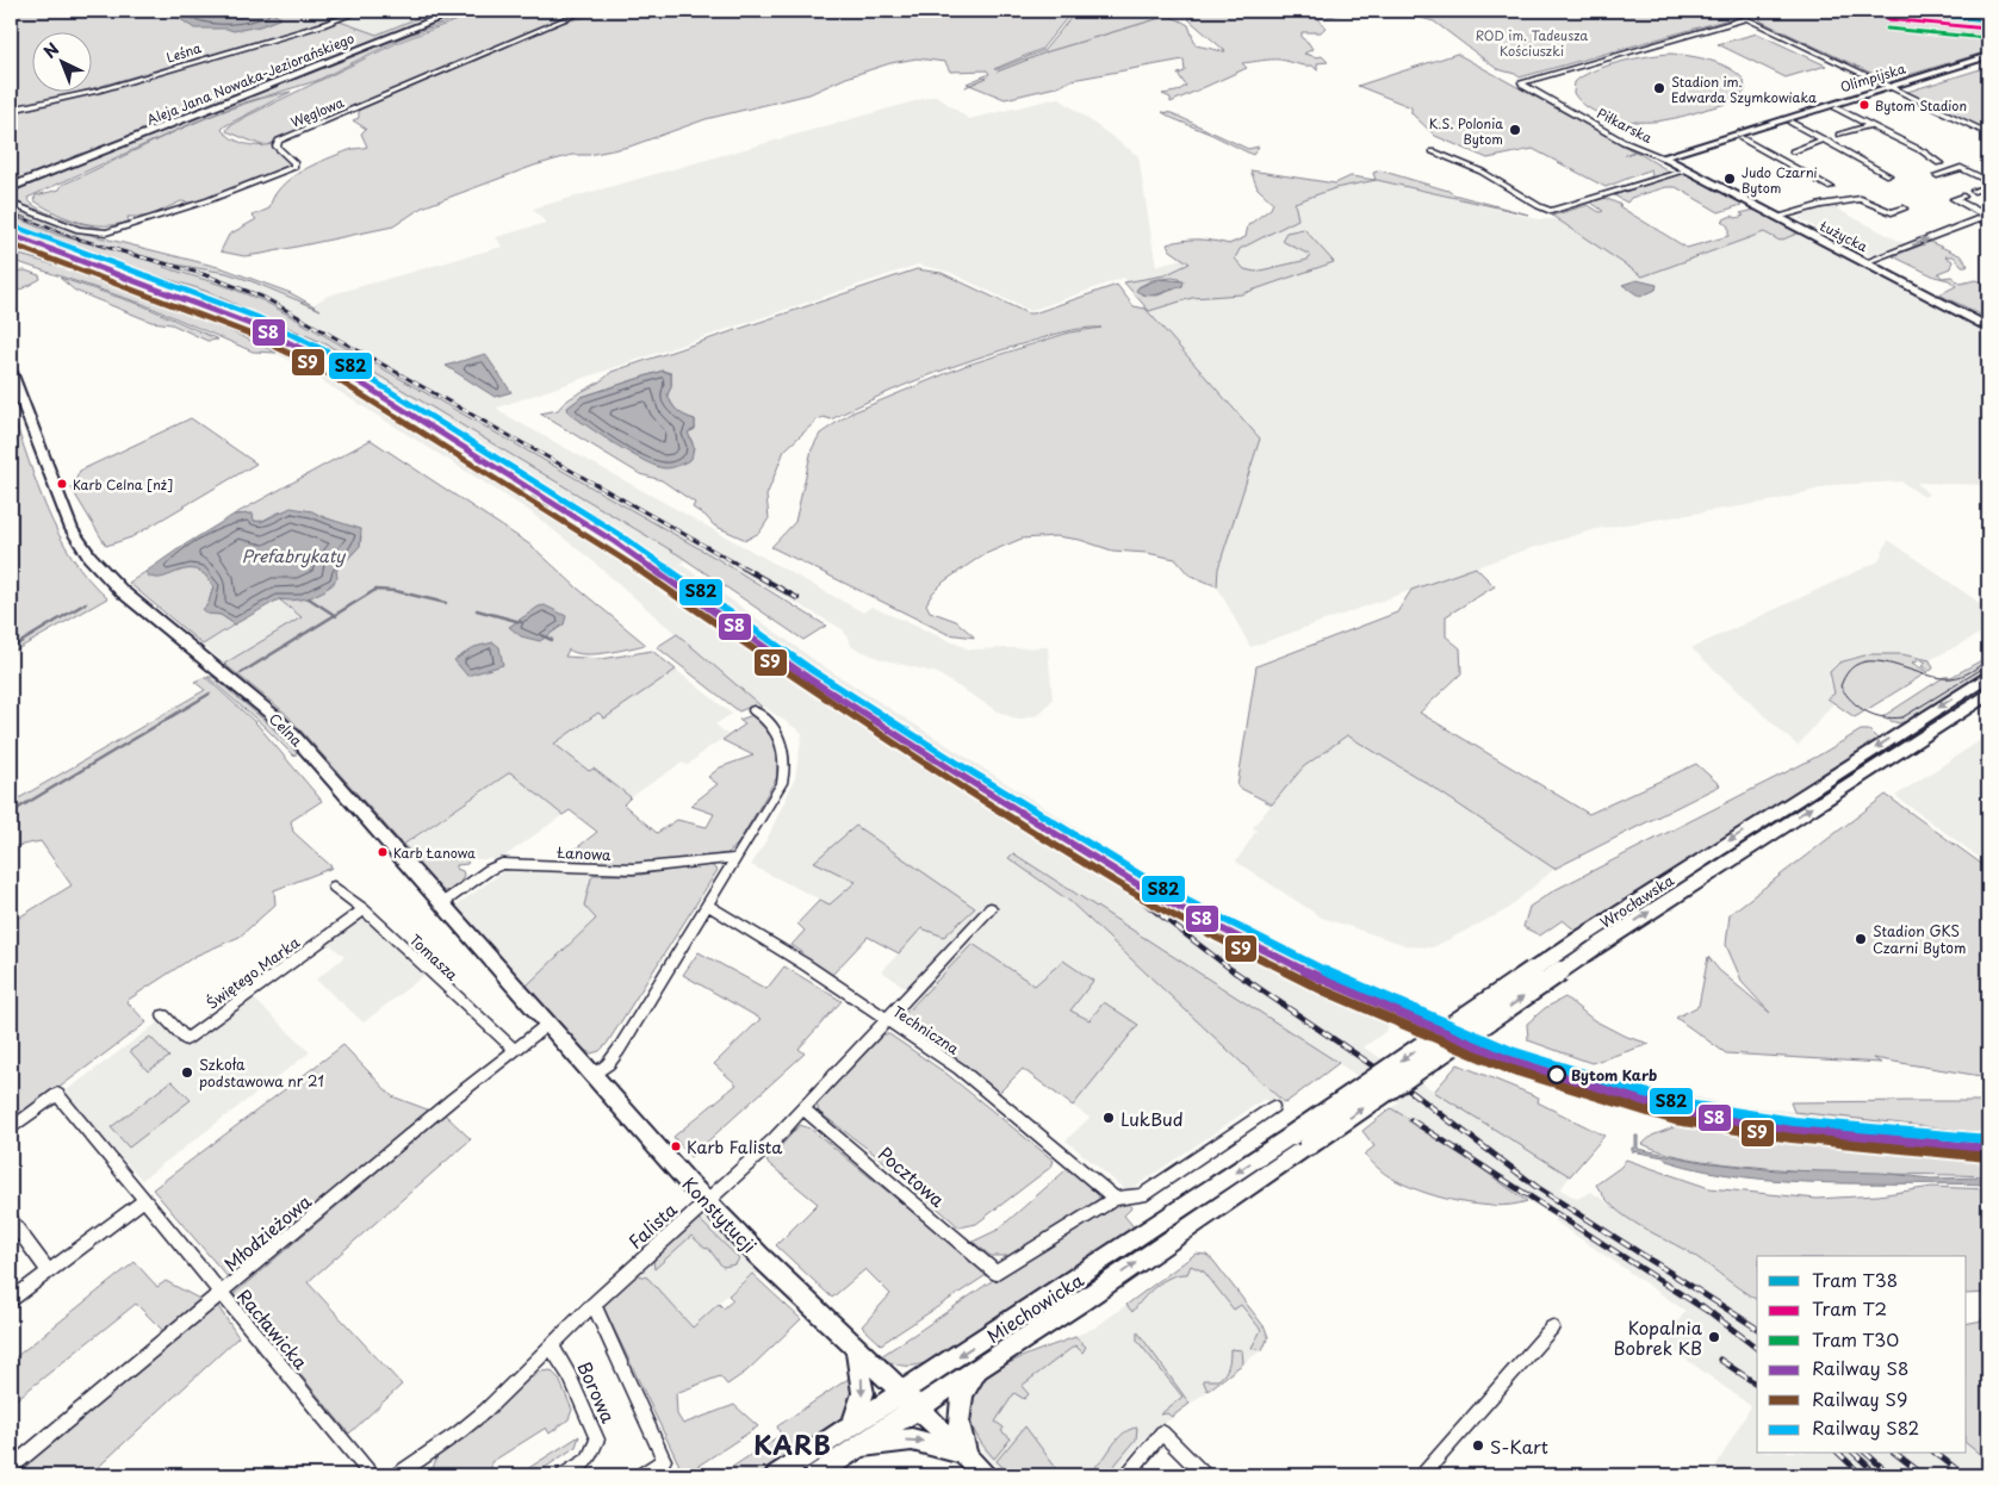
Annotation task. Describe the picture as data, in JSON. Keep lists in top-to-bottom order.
{
  "streets": {
    "main road": ["Aleja Jana Nowaka-Jeziorańskiego"],
    "street": [
      "Leśna",
      "Olimpijska",
      "Węglowa",
      "Piłkarska",
      "Łużycka",
      "Celna",
      "Łanowa",
      "Wrocławska",
      "Tomasza",
      "Świętego Marka",
      "Techniczna",
      "Pocztowa",
      "Konstytucji",
      "Falista",
      "Młodzieżowa",
      "Miechowicka",
      "Racławicka",
      "Borowa"
    ]
  },
  "crossings": [
    ["Olimpijska", "Piłkarska"],
    ["Olimpijska", "Łużycka"],
    ["Piłkarska", "Łużycka"],
    ["Celna", "Łanowa"],
    ["Celna", "Konstytucji"],
    ["Celna", "Młodzieżowa"],
    ["Wrocławska", "Miechowicka"],
    ["Tomasza", "Świętego Marka"],
    ["Tomasza", "Młodzieżowa"],
    ["Techniczna", "Pocztowa"],
    ["Techniczna", "Falista"],
    ["Pocztowa", "Falista"],
    ["Konstytucji", "Falista"],
    ["Konstytucji", "Miechowicka"],
    ["Falista", "Borowa"],
    ["Młodzieżowa", "Racławicka"]
  ],
  "districts": ["KARB"],
  "water": ["Prefabrykaty"],
  "parks": ["ROD im. Tadeusza Kościuszki"],
  "places": [
    "Stadion im. Edwarda Szymkowiaka",
    "Bytom Stadion",
    "K.S. Polonia Bytom",
    "Judo Czarni Bytom",
    "Karb Celna [nż]",
    "Karb Łanowa",
    "Stadion GKS Czarni Bytom",
    "Szkoła podstawowa nr 21",
    "Bytom Karb",
    "LukBud",
    "Karb Falista",
    "Kopalnia Bobrek KB",
    "S-Kart"
  ],
  "lines": [
    "tram line T38",
    "tram line T2",
    "tram line T30",
    "rail line S82",
    "rail line S8",
    "rail line S9"
  ],
  "legend": [
    "Tram T38",
    "Tram T2",
    "Tram T30",
    "Railway S8",
    "Railway S9",
    "Railway S82"
  ],
  "north": "top left"
}
